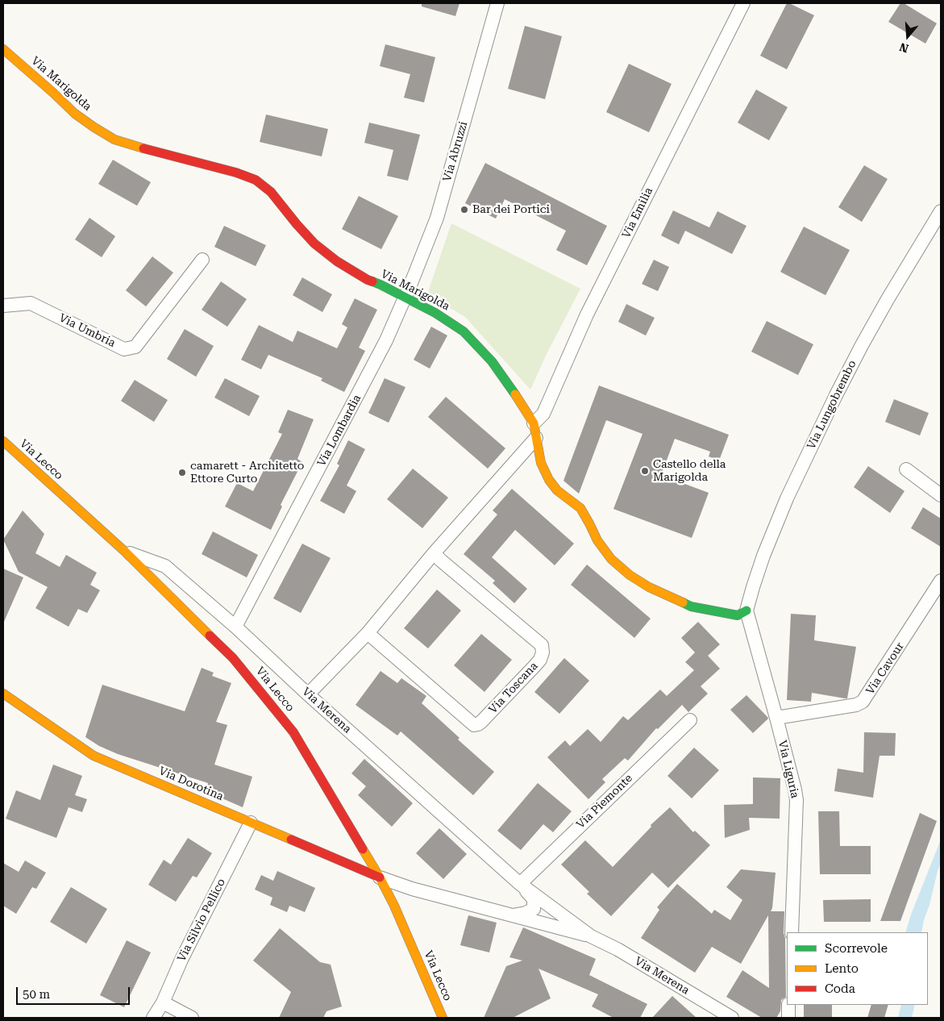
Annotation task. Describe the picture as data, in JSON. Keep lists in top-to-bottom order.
{
  "streets": {
    "main road": ["Via Marigolda", "Via Lecco", "Via Dorotina"],
    "street": [
      "Via Abruzzi",
      "Via Emilia",
      "Via Umbria",
      "Via Lungobrembo",
      "Via Lombardia",
      "Via Cavour",
      "Via Toscana",
      "Via Merena",
      "Via Liguria",
      "Via Piemonte",
      "Via Silvio Pellico"
    ]
  },
  "crossings": [
    ["Via Marigolda", "Via Abruzzi"],
    ["Via Marigolda", "Via Emilia"],
    ["Via Marigolda", "Via Lungobrembo"],
    ["Via Marigolda", "Via Lombardia"],
    ["Via Marigolda", "Via Liguria"],
    ["Via Abruzzi", "Via Lombardia"],
    ["Via Lungobrembo", "Via Liguria"],
    ["Via Lombardia", "Via Merena"],
    ["Via Lecco", "Via Merena"],
    ["Via Lecco", "Via Dorotina"],
    ["Via Cavour", "Via Liguria"],
    ["Via Merena", "Via Dorotina"],
    ["Via Merena", "Via Piemonte"],
    ["Via Dorotina", "Via Silvio Pellico"]
  ],
  "places": ["Bar dei Portici", "Castello della Marigolda", "camarett - Architetto Ettore Curto"],
  "legend": ["Scorrevole", "Lento", "Coda"],
  "scale_bar": "50 m",
  "north": "bottom"
}
